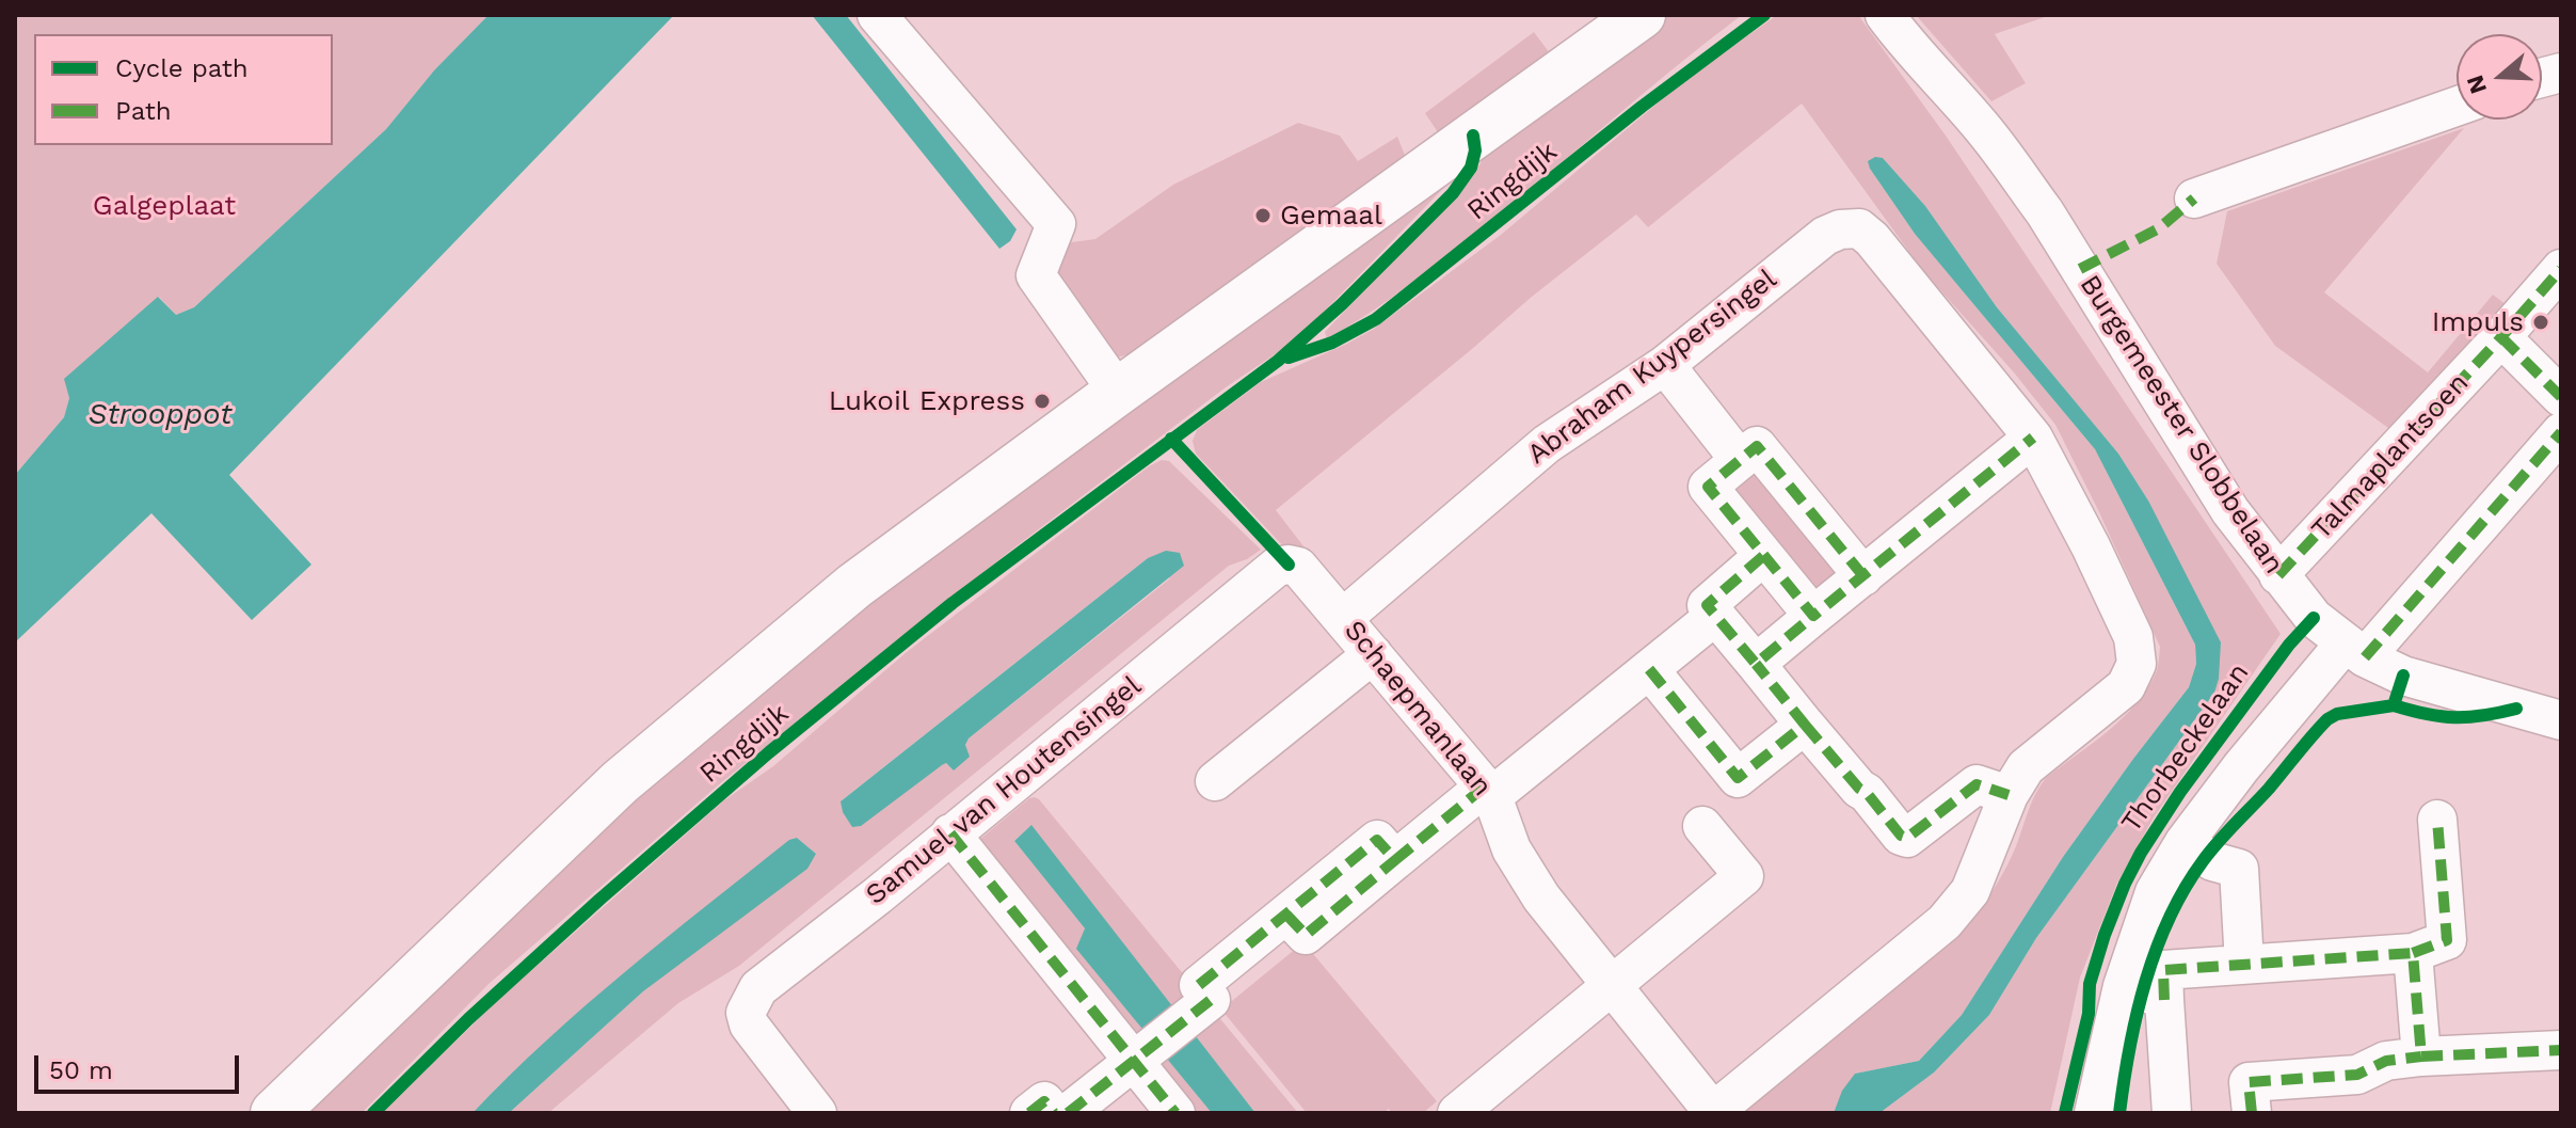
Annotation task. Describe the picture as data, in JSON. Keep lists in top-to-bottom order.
{
  "streets": {
    "main road": ["Ringdijk"],
    "street": [
      "Abraham Kuypersingel",
      "Burgemeester Slobbelaan",
      "Talmaplantsoen",
      "Schaepmanlaan",
      "Thorbeckelaan",
      "Samuel van Houtensingel"
    ]
  },
  "crossings": [
    ["Abraham Kuypersingel", "Schaepmanlaan"],
    ["Burgemeester Slobbelaan", "Talmaplantsoen"],
    ["Burgemeester Slobbelaan", "Thorbeckelaan"],
    ["Schaepmanlaan", "Samuel van Houtensingel"]
  ],
  "water": ["Strooppot"],
  "parks": ["Galgeplaat"],
  "places": ["Gemaal", "Impuls", "Lukoil Express"],
  "legend": ["Cycle path", "Path"],
  "scale_bar": "50 m",
  "north": "left"
}
